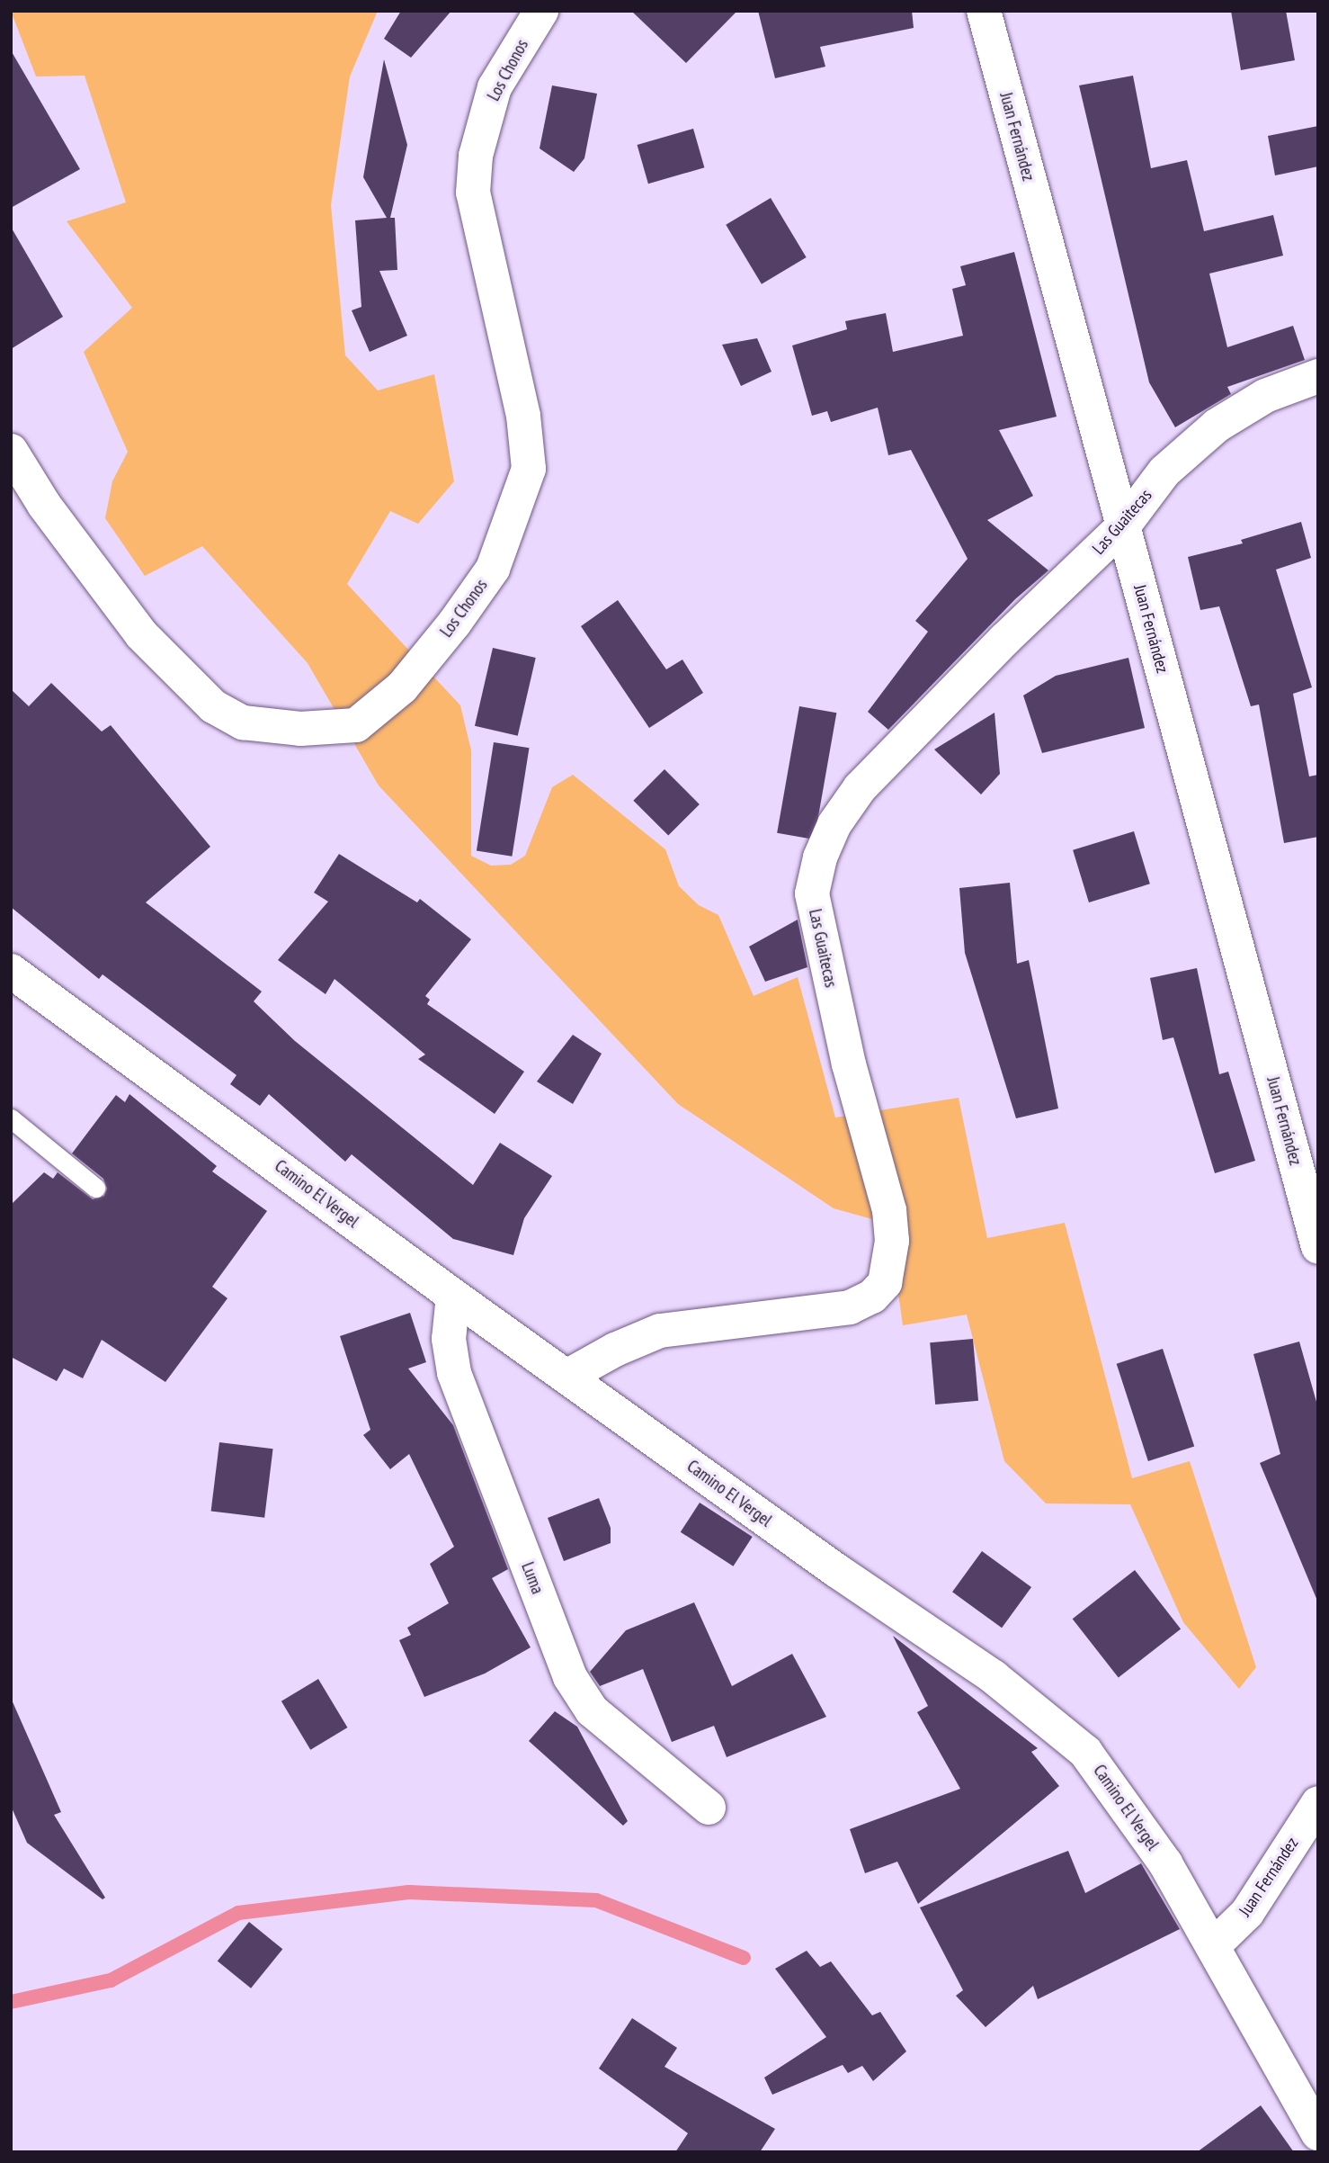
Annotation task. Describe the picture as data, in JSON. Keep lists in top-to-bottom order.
{
  "streets": {
    "street": [
      "Los Chonos",
      "Juan Fernández",
      "Las Guaitecas",
      "Camino El Vergel",
      "Luma"
    ]
  },
  "crossings": [
    ["Juan Fernández", "Las Guaitecas"],
    ["Juan Fernández", "Camino El Vergel"],
    ["Las Guaitecas", "Camino El Vergel"],
    ["Camino El Vergel", "Luma"]
  ]
}
